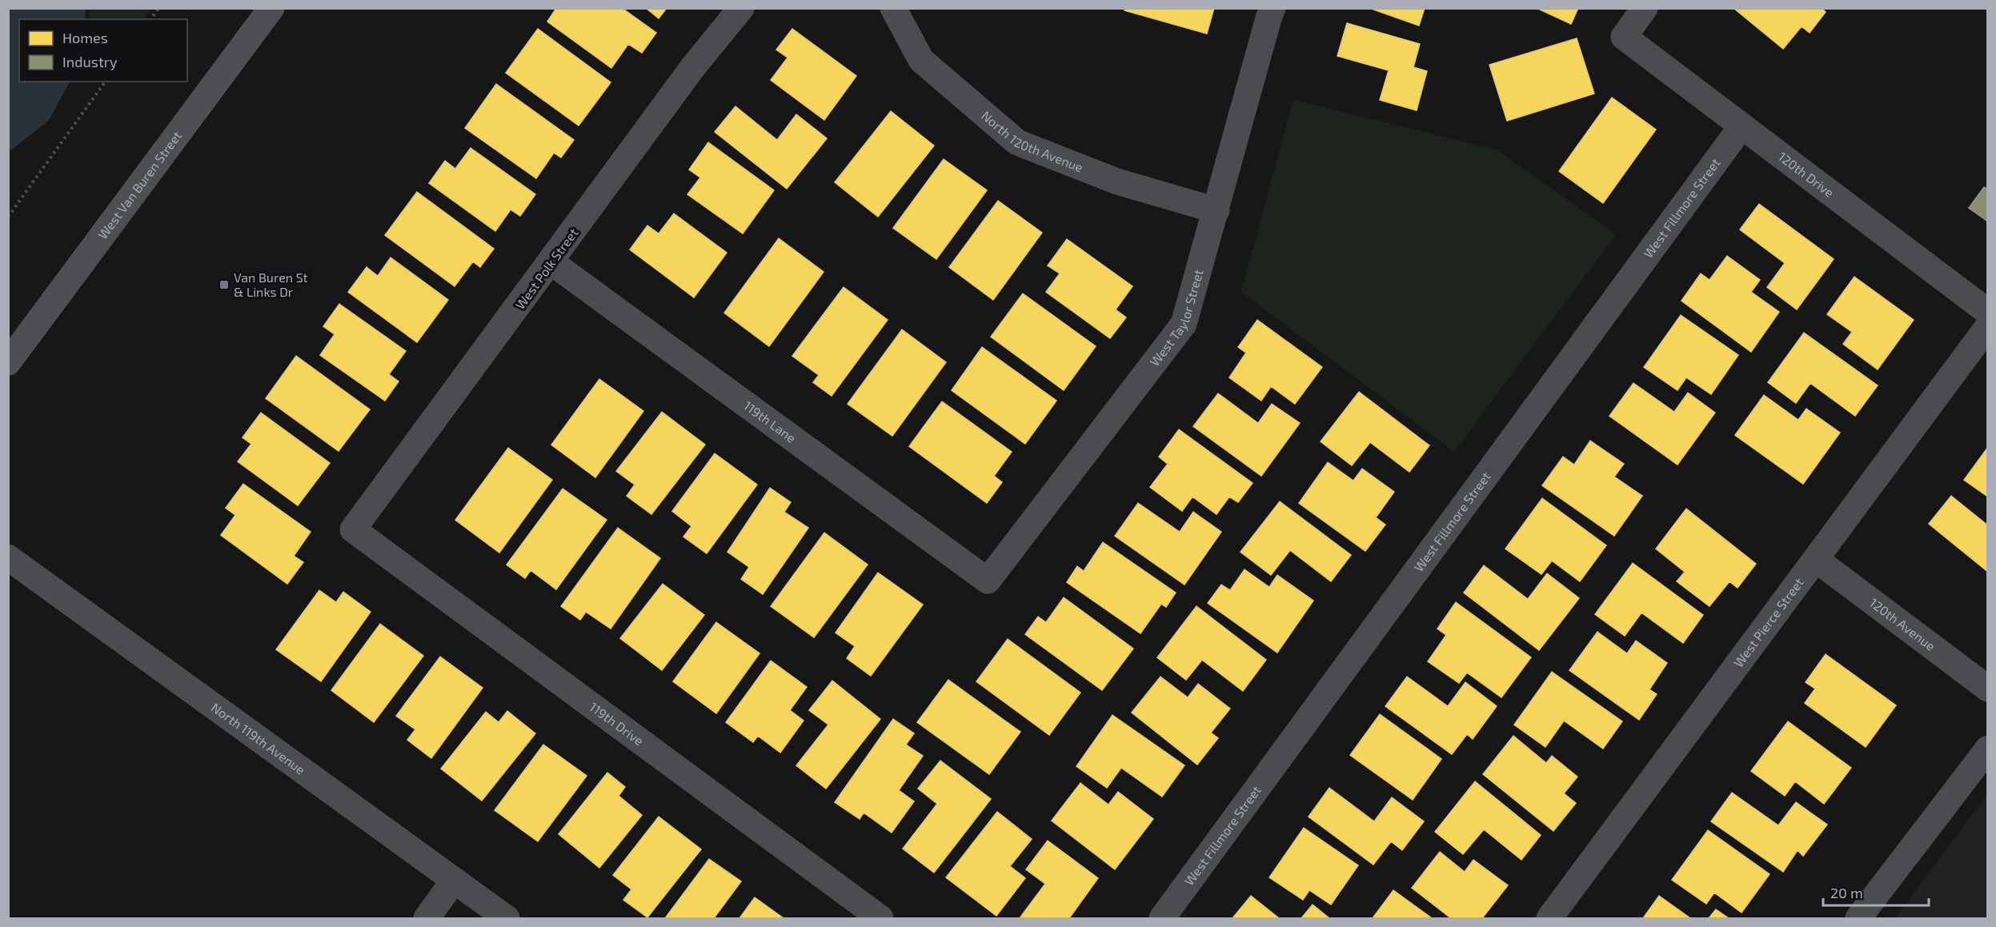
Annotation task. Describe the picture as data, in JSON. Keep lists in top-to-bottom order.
{
  "streets": {
    "main road": ["West Van Buren Street"],
    "street": [
      "North 120th Avenue",
      "120th Drive",
      "West Fillmore Street",
      "West Polk Street",
      "West Taylor Street",
      "119th Lane",
      "West Pierce Street",
      "120th Avenue",
      "119th Drive",
      "North 119th Avenue"
    ]
  },
  "crossings": [
    ["North 120th Avenue", "West Taylor Street"],
    ["120th Drive", "West Fillmore Street"],
    ["West Polk Street", "119th Lane"],
    ["West Polk Street", "119th Drive"],
    ["West Taylor Street", "119th Lane"],
    ["West Pierce Street", "120th Avenue"]
  ],
  "places": {
    "transit": ["Van Buren St & Links Dr"]
  },
  "legend": ["Homes", "Industry"],
  "scale_bar": "20 m"
}
